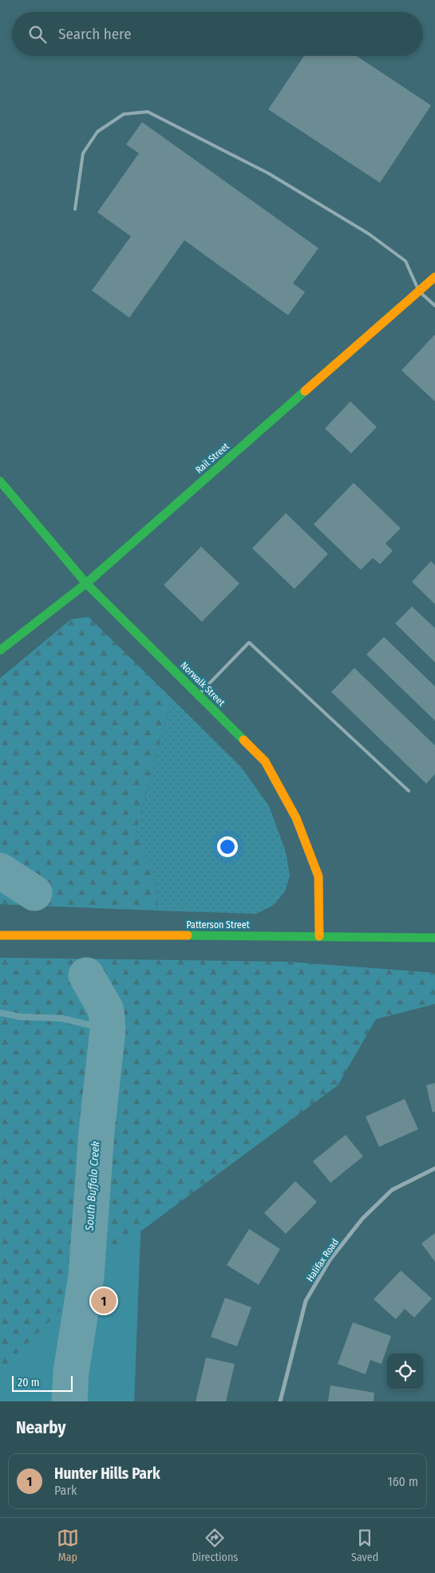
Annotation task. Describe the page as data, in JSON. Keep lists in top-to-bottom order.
{
  "streets": {
    "street": [
      "Rail Street",
      "Norwalk Street",
      "Patterson Street",
      "Halifax Road"
    ]
  },
  "crossings": [
    ["Rail Street", "Norwalk Street"],
    ["Norwalk Street", "Patterson Street"]
  ],
  "water": ["South Buffalo Creek"],
  "scale_bar": "20 m",
  "page": {
    "search": "Search here",
    "pins": "1",
    "scale": "20 m",
    "heading": "Nearby",
    "list": [
      {
        "mark": "1",
        "name": "Hunter Hills Park",
        "note": "Park",
        "value": "160 m"
      }
    ],
    "nav": ["Map", "Directions", "Saved"]
  }
}
